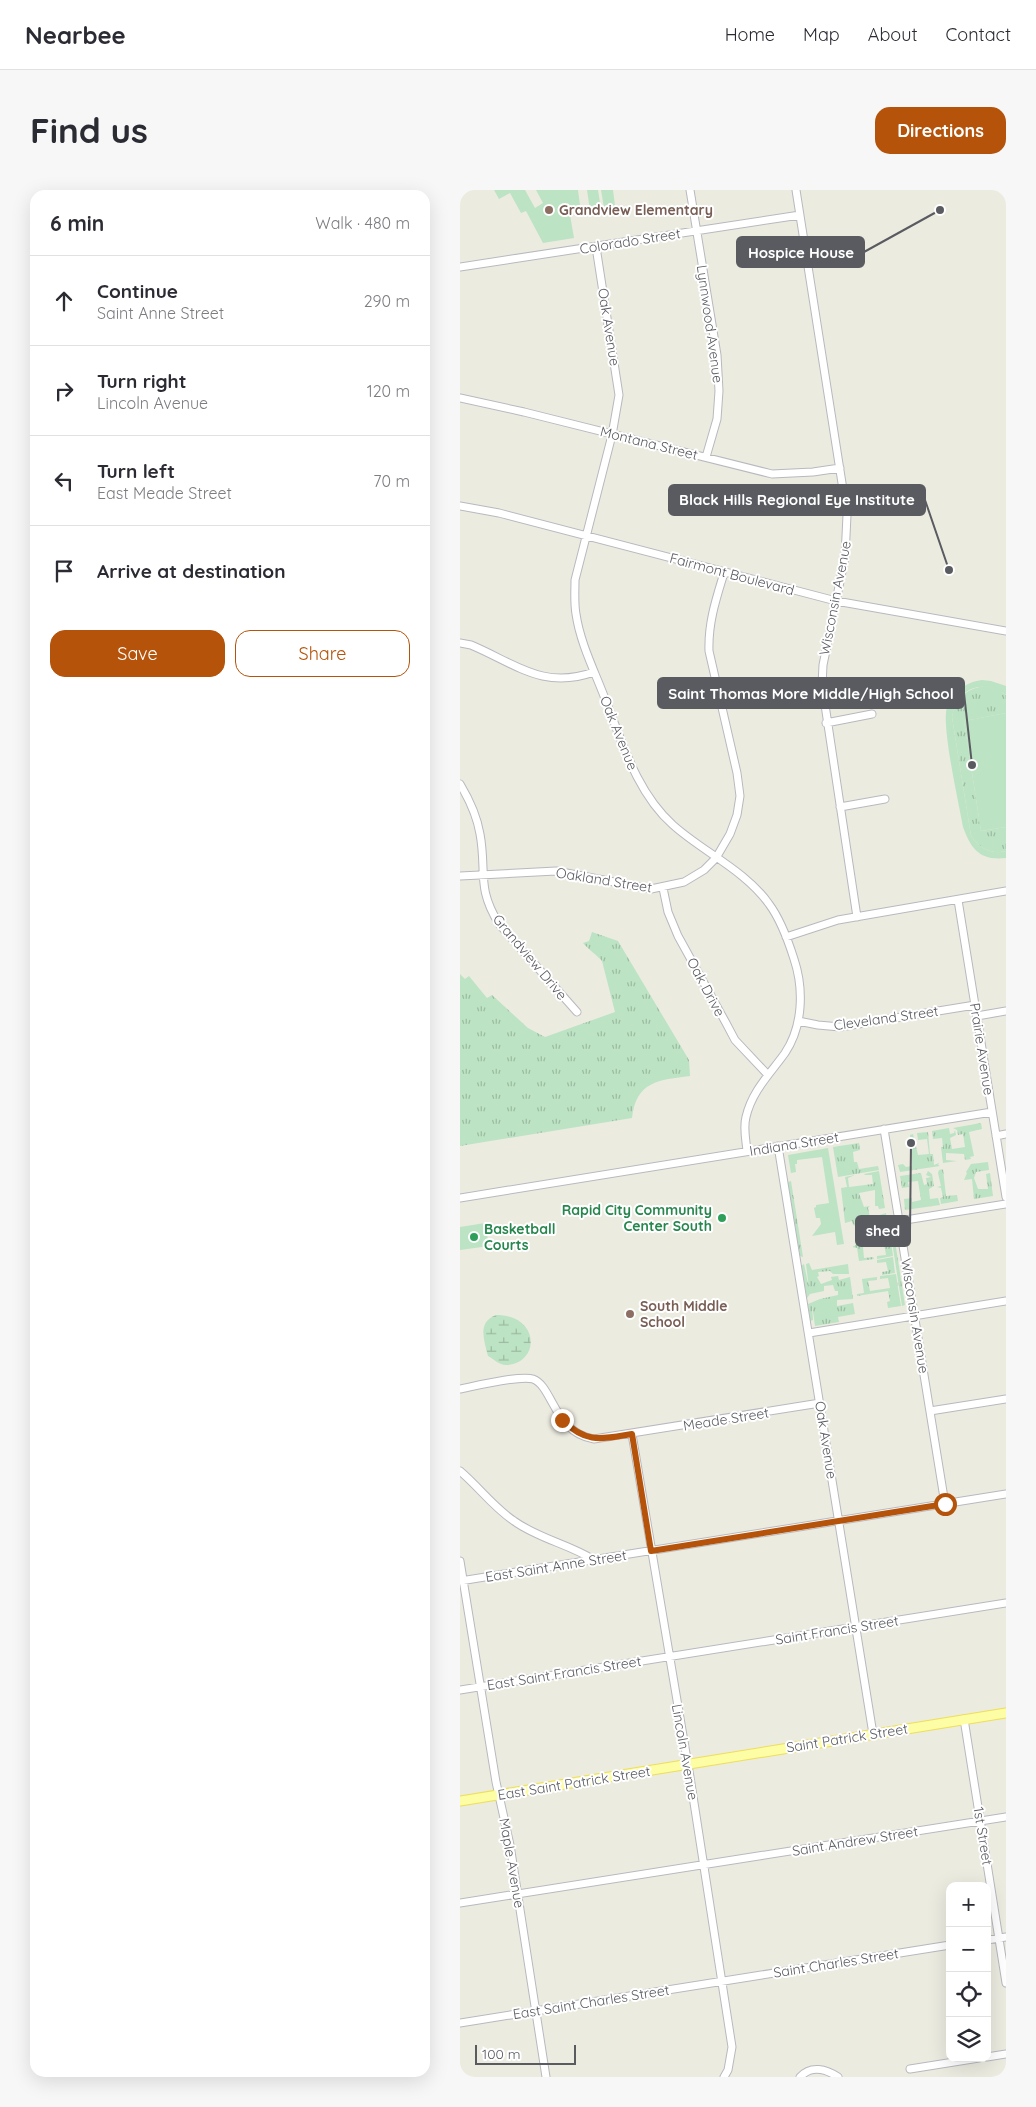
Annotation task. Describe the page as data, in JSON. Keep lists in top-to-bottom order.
{
  "streets": {
    "main road": ["Saint Patrick Street", "East Saint Patrick Street"],
    "street": [
      "Colorado Street",
      "Lynnwood Avenue",
      "Oak Avenue",
      "Montana Street",
      "Fairmont Boulevard",
      "Wisconsin Avenue",
      "Oakland Street",
      "Grandview Drive",
      "Oak Drive",
      "Cleveland Street",
      "Prairie Avenue",
      "Indiana Street",
      "Meade Street",
      "East Saint Anne Street",
      "Saint Francis Street",
      "East Saint Francis Street",
      "Lincoln Avenue",
      "1st Street",
      "Saint Andrew Street",
      "Maple Avenue",
      "Saint Charles Street",
      "East Saint Charles Street"
    ]
  },
  "crossings": [
    ["Colorado Street", "Lynnwood Avenue"],
    ["Colorado Street", "Oak Avenue"],
    ["Colorado Street", "Wisconsin Avenue"],
    ["Lynnwood Avenue", "Montana Street"],
    ["Oak Avenue", "Montana Street"],
    ["Oak Avenue", "Fairmont Boulevard"],
    ["Oak Avenue", "Oakland Street"],
    ["Oak Avenue", "Oak Drive"],
    ["Oak Avenue", "Cleveland Street"],
    ["Oak Avenue", "Indiana Street"],
    ["Oak Avenue", "Meade Street"],
    ["Oak Avenue", "East Saint Anne Street"],
    ["Oak Avenue", "Saint Francis Street"],
    ["Oak Avenue", "Saint Patrick Street"],
    ["Montana Street", "Wisconsin Avenue"],
    ["Fairmont Boulevard", "Wisconsin Avenue"],
    ["Fairmont Boulevard", "Oakland Street"],
    ["Wisconsin Avenue", "Indiana Street"],
    ["Wisconsin Avenue", "East Saint Anne Street"],
    ["Oakland Street", "Grandview Drive"],
    ["Oakland Street", "Oak Drive"],
    ["Cleveland Street", "Prairie Avenue"],
    ["Prairie Avenue", "Indiana Street"],
    ["Meade Street", "Lincoln Avenue"],
    ["East Saint Anne Street", "Lincoln Avenue"],
    ["East Saint Anne Street", "Maple Avenue"],
    ["Saint Francis Street", "East Saint Francis Street"],
    ["Saint Francis Street", "Lincoln Avenue"],
    ["East Saint Francis Street", "Lincoln Avenue"],
    ["East Saint Francis Street", "Maple Avenue"],
    ["Saint Patrick Street", "Lincoln Avenue"],
    ["Saint Patrick Street", "East Saint Patrick Street"],
    ["Saint Patrick Street", "1st Street"],
    ["Lincoln Avenue", "East Saint Patrick Street"],
    ["Lincoln Avenue", "Saint Andrew Street"],
    ["Lincoln Avenue", "Saint Charles Street"],
    ["Lincoln Avenue", "East Saint Charles Street"],
    ["East Saint Patrick Street", "Maple Avenue"],
    ["1st Street", "Saint Andrew Street"],
    ["Saint Andrew Street", "Maple Avenue"],
    ["Maple Avenue", "East Saint Charles Street"],
    ["Saint Charles Street", "East Saint Charles Street"]
  ],
  "places": [
    "Grandview Elementary",
    "Hospice House",
    "Black Hills Regional Eye Institute",
    "Saint Thomas More Middle/High School",
    "shed",
    "Rapid City Community Center South",
    "Basketball Courts",
    "South Middle School"
  ],
  "scale_bar": "100 m",
  "page": {
    "header": "Nearbee",
    "nav": [
      "Home",
      "Map",
      "About",
      "Contact"
    ],
    "buttons": [
      "Directions",
      ["Save", "Share"]
    ],
    "title": "Find us",
    "heading": ["6 min", "Walk · 480 m"],
    "list": [
      ["Continue", "Saint Anne Street", "290 m"],
      ["Turn right", "Lincoln Avenue", "120 m"],
      ["Turn left", "East Meade Street", "70 m"],
      "Arrive at destination"
    ],
    "map_buttons": ["+", "−"],
    "scale": "100 m"
  }
}
